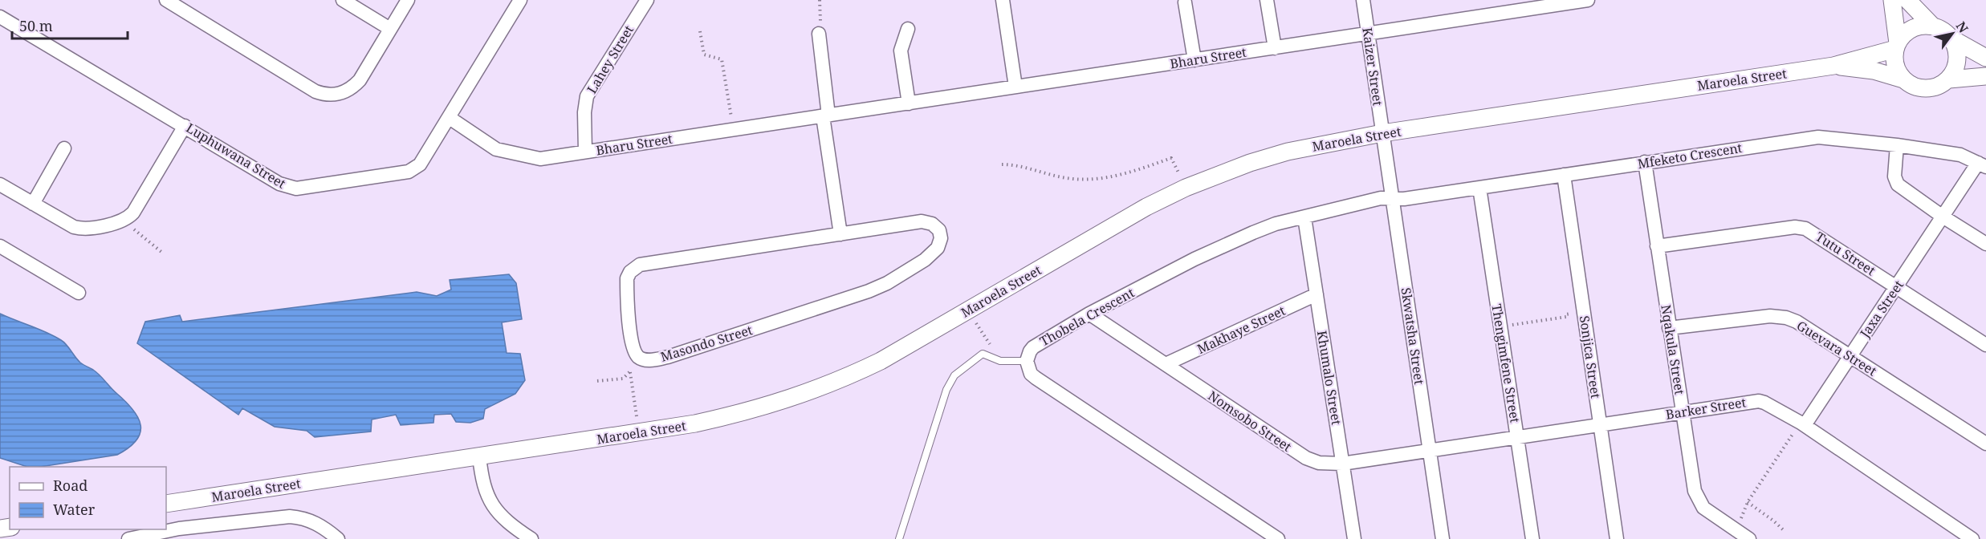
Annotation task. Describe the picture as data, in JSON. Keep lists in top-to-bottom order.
{
  "streets": {
    "street": [
      "Bharu Street",
      "Lahey Street",
      "Kaizer Street",
      "Maroela Street",
      "Luphuwana Street",
      "Mfeketo Crescent",
      "Tutu Street",
      "Jaxa Street",
      "Thobela Crescent",
      "Makhaye Street",
      "Skwatsha Street",
      "Masondo Street",
      "Guevara Street",
      "Nqakula Street",
      "Sonjica Street",
      "Thengimfene Street",
      "Khumalo Street",
      "Barker Street",
      "Nomsobo Street"
    ]
  },
  "crossings": [
    ["Bharu Street", "Lahey Street"],
    ["Bharu Street", "Kaizer Street"],
    ["Bharu Street", "Luphuwana Street"],
    ["Kaizer Street", "Maroela Street"],
    ["Kaizer Street", "Skwatsha Street"],
    ["Maroela Street", "Skwatsha Street"],
    ["Mfeketo Crescent", "Jaxa Street"],
    ["Mfeketo Crescent", "Thobela Crescent"],
    ["Mfeketo Crescent", "Skwatsha Street"],
    ["Mfeketo Crescent", "Nqakula Street"],
    ["Mfeketo Crescent", "Sonjica Street"],
    ["Mfeketo Crescent", "Thengimfene Street"],
    ["Tutu Street", "Jaxa Street"],
    ["Tutu Street", "Nqakula Street"],
    ["Jaxa Street", "Guevara Street"],
    ["Jaxa Street", "Barker Street"],
    ["Thobela Crescent", "Skwatsha Street"],
    ["Thobela Crescent", "Khumalo Street"],
    ["Thobela Crescent", "Nomsobo Street"],
    ["Makhaye Street", "Khumalo Street"],
    ["Makhaye Street", "Nomsobo Street"],
    ["Skwatsha Street", "Barker Street"],
    ["Skwatsha Street", "Nomsobo Street"],
    ["Guevara Street", "Nqakula Street"],
    ["Nqakula Street", "Barker Street"],
    ["Sonjica Street", "Barker Street"],
    ["Thengimfene Street", "Barker Street"],
    ["Khumalo Street", "Nomsobo Street"],
    ["Barker Street", "Nomsobo Street"]
  ],
  "legend": ["Road", "Water"],
  "scale_bar": "50 m",
  "north": "top right"
}
